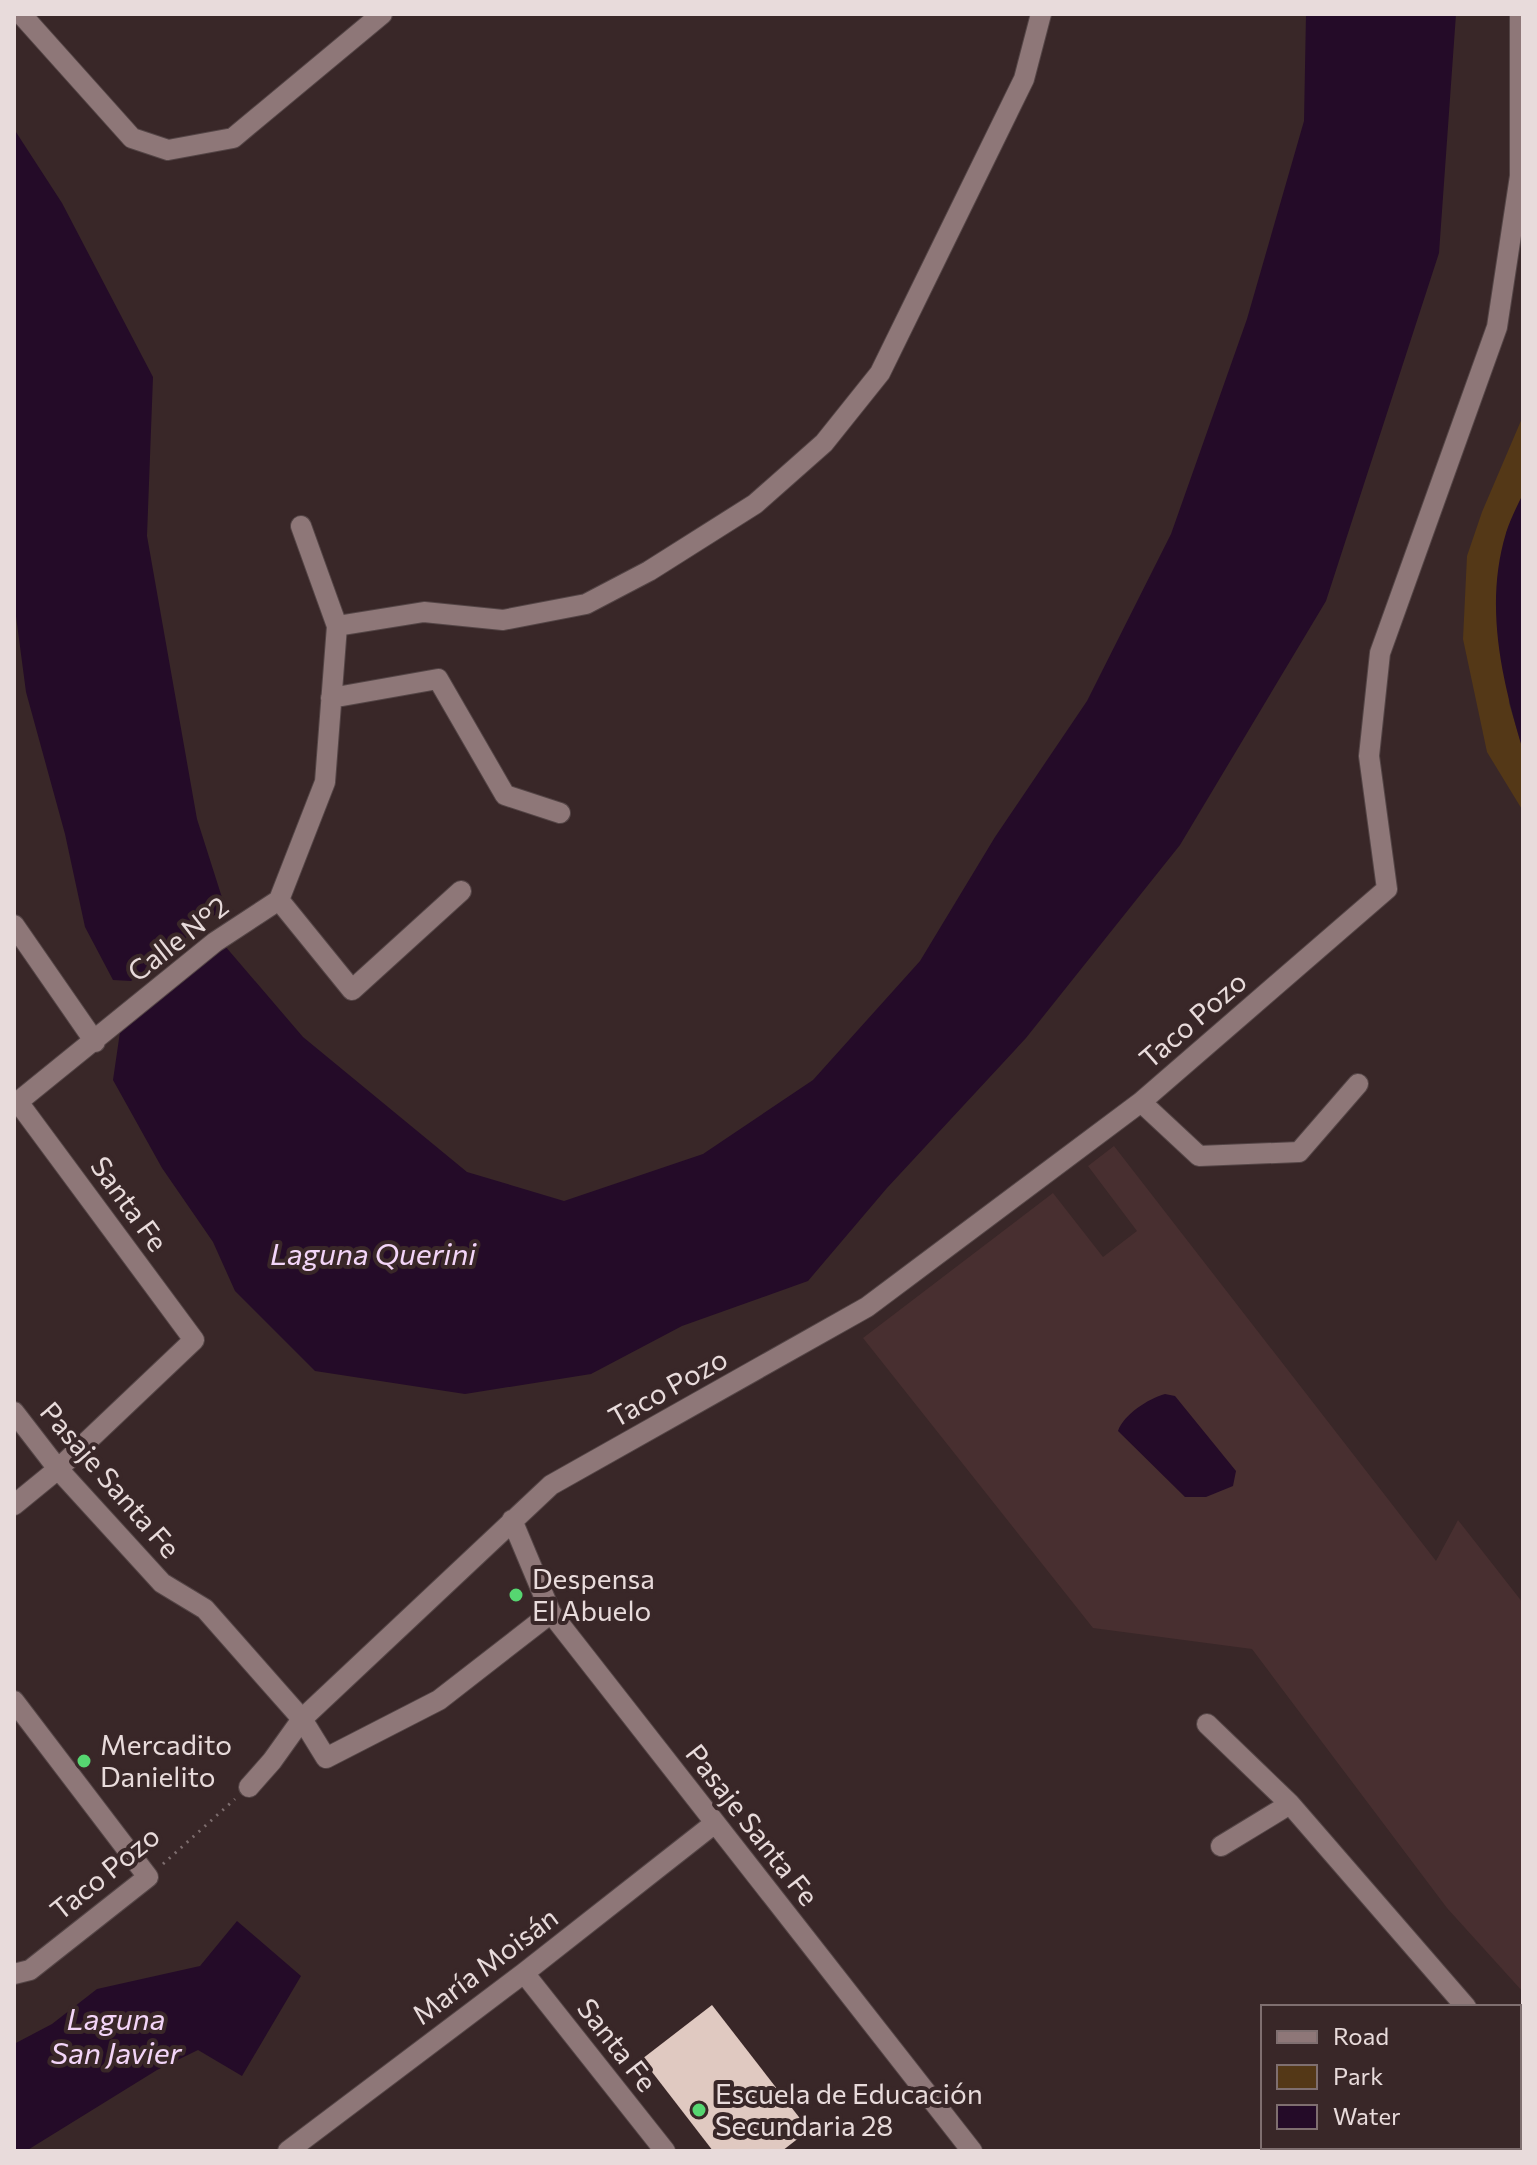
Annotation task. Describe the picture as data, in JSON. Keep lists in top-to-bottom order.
{
  "streets": {
    "street": [
      "Calle N°2",
      "Taco Pozo",
      "Santa Fe",
      "Pasaje Santa Fe",
      "María Moisán"
    ]
  },
  "crossings": [
    ["Calle N°2", "Santa Fe"],
    ["Taco Pozo", "Pasaje Santa Fe"],
    ["Santa Fe", "Pasaje Santa Fe"],
    ["Santa Fe", "María Moisán"],
    ["Pasaje Santa Fe", "María Moisán"]
  ],
  "water": ["Laguna Querini", "Laguna San Javier"],
  "places": ["Despensa El Abuelo", "Mercadito Danielito", "Escuela de Educación Secundaria 28"],
  "legend": ["Road", "Park", "Water"]
}
